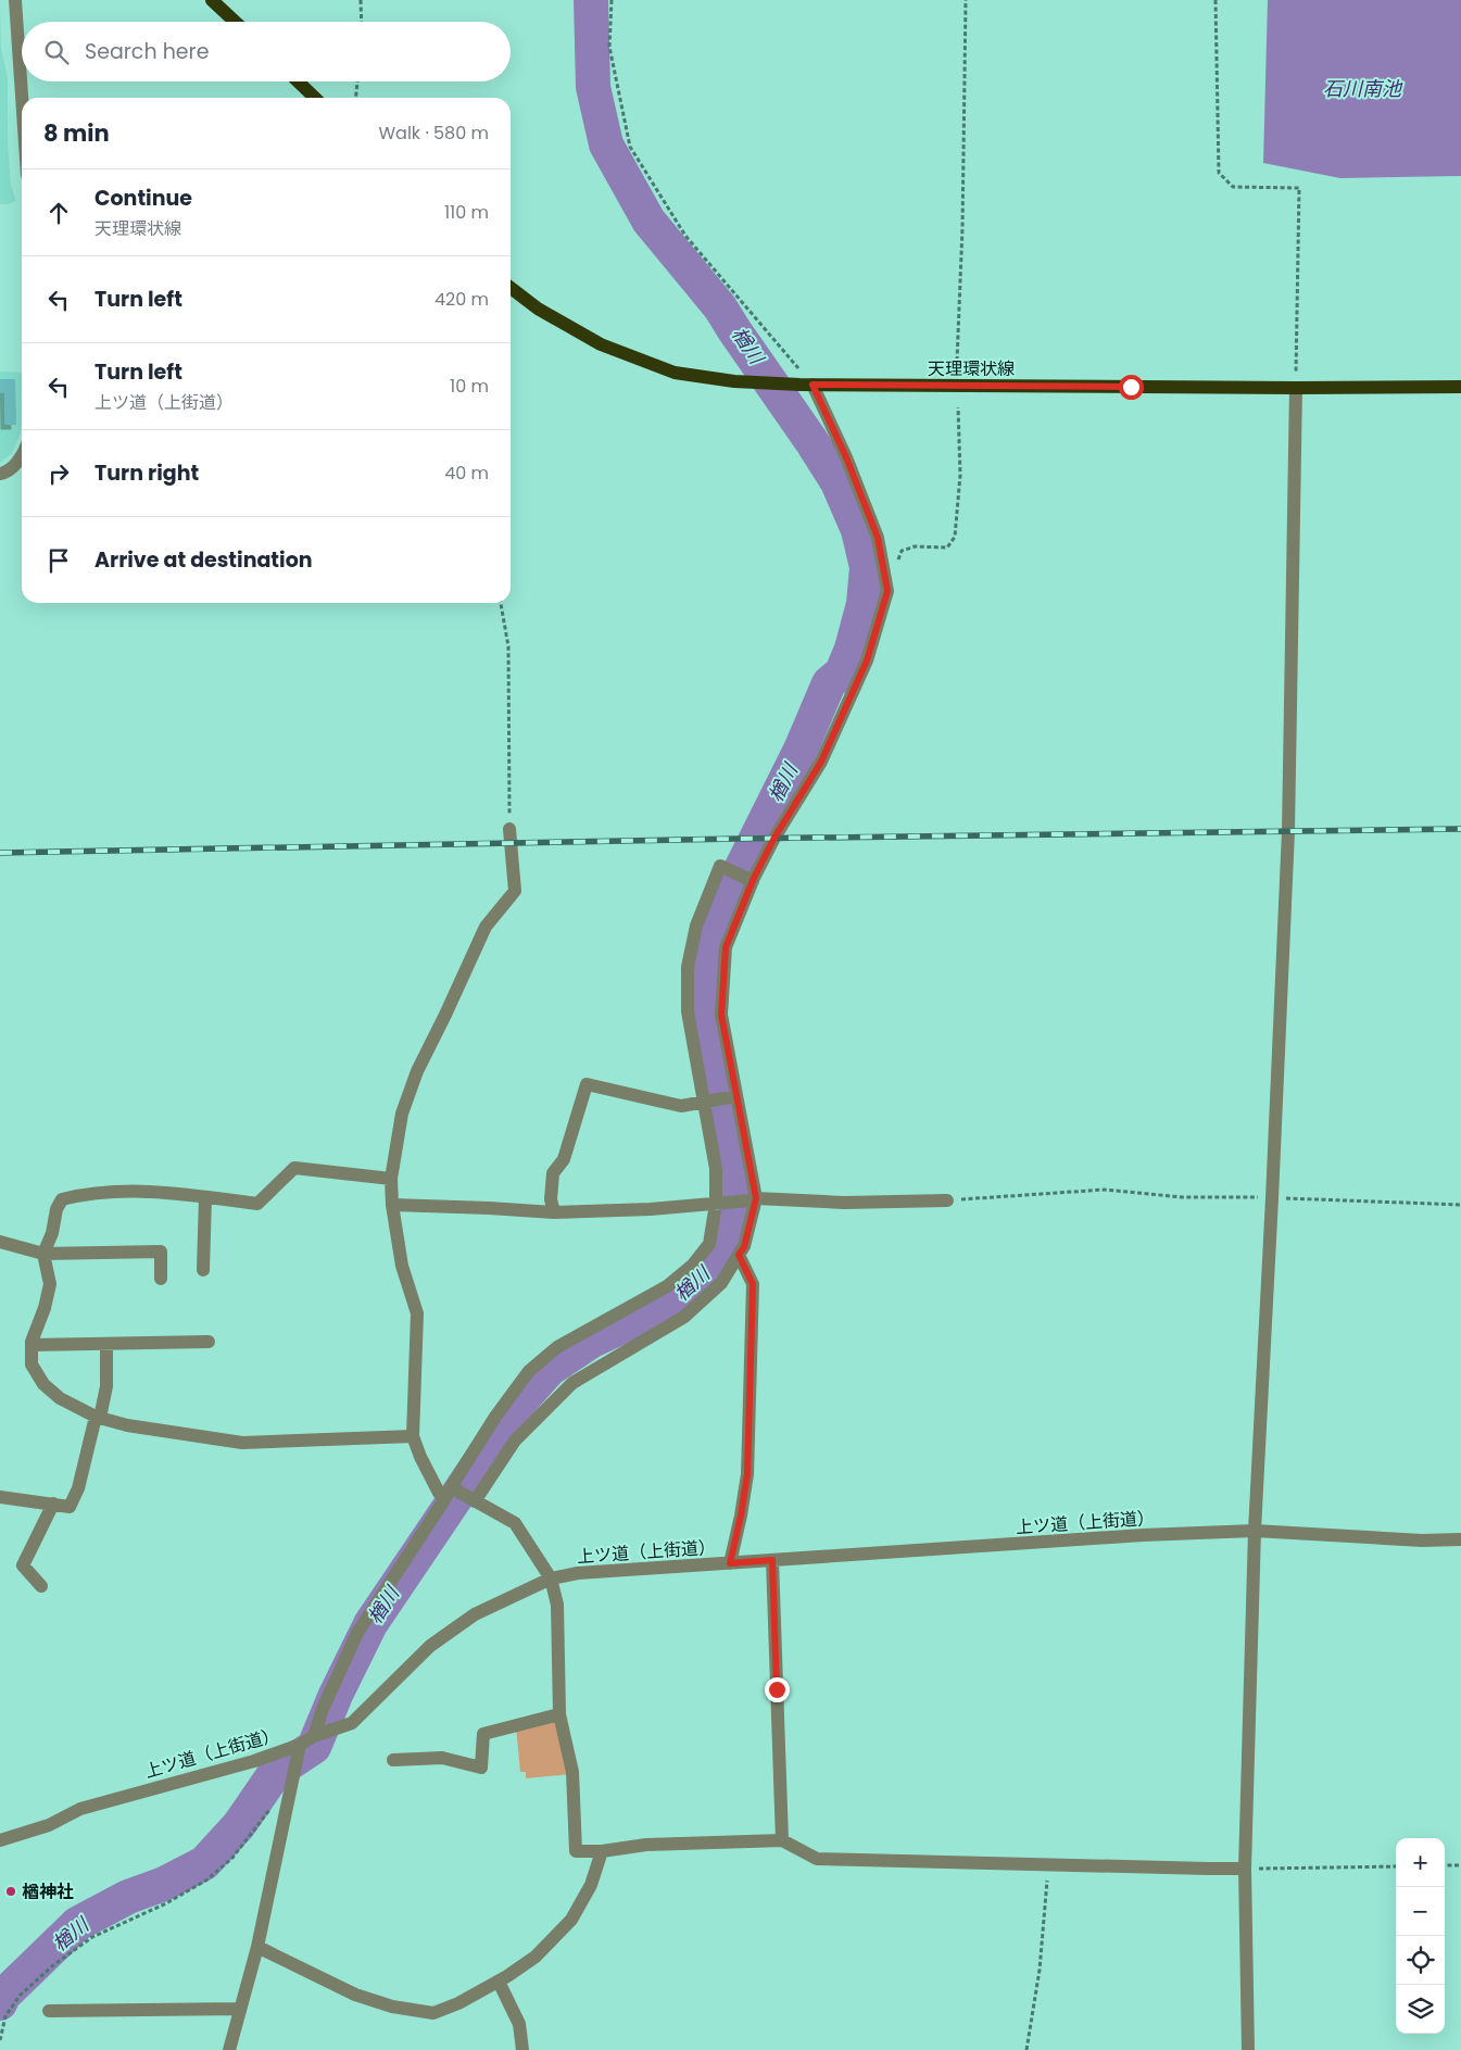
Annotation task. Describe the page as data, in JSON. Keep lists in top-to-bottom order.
{
  "streets": {
    "main road": ["天理環状線"],
    "street": ["上ツ道（上街道）"]
  },
  "water": ["石川南池", "楢川"],
  "places": ["楢神社"],
  "page": {
    "search": "Search here",
    "heading": ["8 min", "Walk · 580 m"],
    "list": [
      ["Continue", "天理環状線", "110 m"],
      ["Turn left", "420 m"],
      ["Turn left", "上ツ道（上街道）", "10 m"],
      ["Turn right", "40 m"],
      "Arrive at destination"
    ],
    "map_buttons": ["+", "−"]
  }
}
